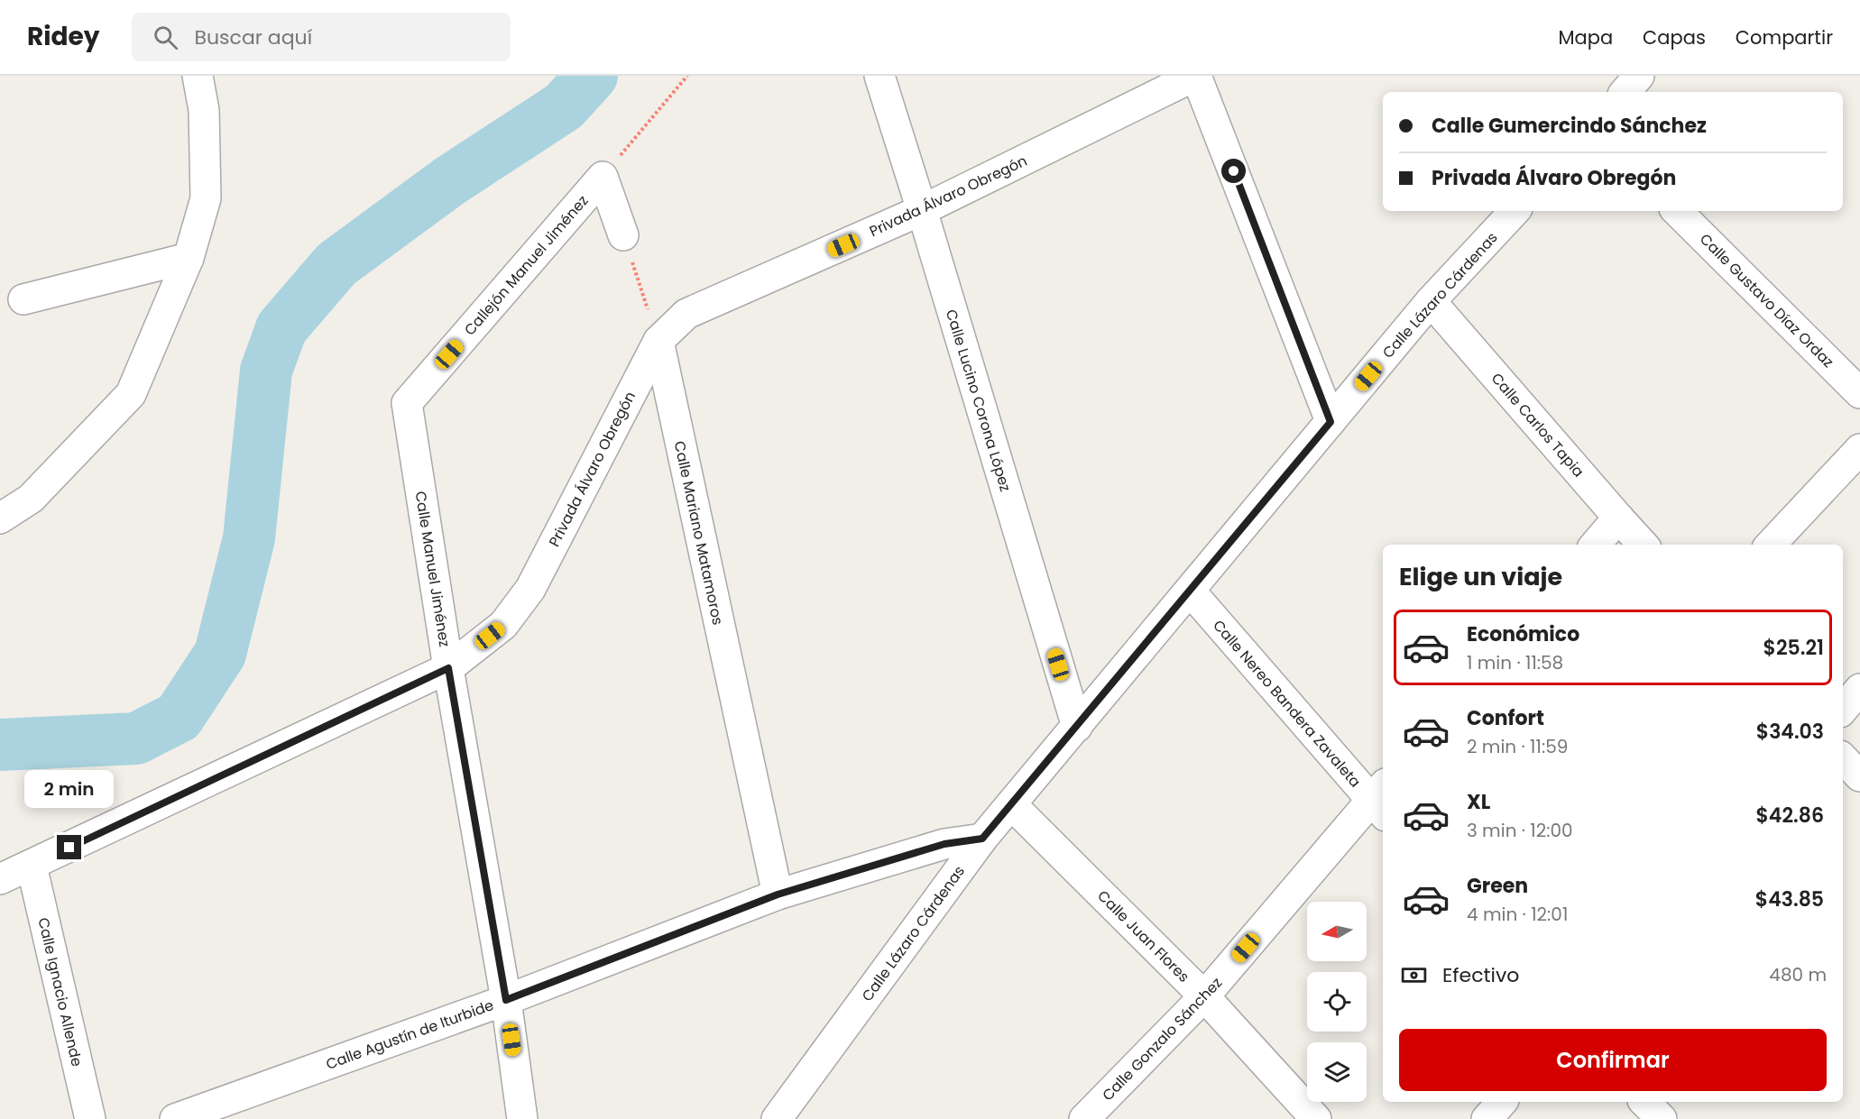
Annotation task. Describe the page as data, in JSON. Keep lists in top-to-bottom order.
{
  "streets": {
    "street": [
      "Privada Álvaro Obregón",
      "Callejón Manuel Jiménez",
      "Calle Lázaro Cárdenas",
      "Calle Gustavo Díaz Ordaz",
      "Calle Lucino Corona López",
      "Calle Carlos Tapia",
      "Calle Mariano Matamoros",
      "Calle Manuel Jiménez",
      "Calle Nereo Bandera Zavaleta",
      "Calle Juan Flores",
      "Calle Ignacio Allende",
      "Calle Agustín de Iturbide",
      "Calle Gonzalo Sánchez"
    ]
  },
  "crossings": [
    ["Privada Álvaro Obregón", "Calle Lucino Corona López"],
    ["Privada Álvaro Obregón", "Calle Mariano Matamoros"],
    ["Privada Álvaro Obregón", "Calle Manuel Jiménez"],
    ["Privada Álvaro Obregón", "Calle Ignacio Allende"],
    ["Callejón Manuel Jiménez", "Calle Manuel Jiménez"],
    ["Calle Lázaro Cárdenas", "Calle Lucino Corona López"],
    ["Calle Lázaro Cárdenas", "Calle Carlos Tapia"],
    ["Calle Lázaro Cárdenas", "Calle Nereo Bandera Zavaleta"],
    ["Calle Lázaro Cárdenas", "Calle Juan Flores"],
    ["Calle Lázaro Cárdenas", "Calle Agustín de Iturbide"],
    ["Calle Mariano Matamoros", "Calle Agustín de Iturbide"],
    ["Calle Manuel Jiménez", "Calle Agustín de Iturbide"],
    ["Calle Nereo Bandera Zavaleta", "Calle Gonzalo Sánchez"],
    ["Calle Juan Flores", "Calle Gonzalo Sánchez"]
  ],
  "north": "left",
  "page": {
    "header": "Ridey",
    "search": "Buscar aquí",
    "nav": ["Mapa", "Capas", "Compartir"],
    "banner": ["Calle Gumercindo Sánchez", "Privada Álvaro Obregón"],
    "heading": "Elige un viaje",
    "list": [
      {
        "name": "Económico",
        "note": "1 min · 11:58",
        "value": "$25.21"
      },
      {
        "name": "Confort",
        "note": "2 min · 11:59",
        "value": "$34.03"
      },
      {
        "name": "XL",
        "note": "3 min · 12:00",
        "value": "$42.86"
      },
      {
        "name": "Green",
        "note": "4 min · 12:01",
        "value": "$43.85"
      }
    ],
    "bubble": "2 min",
    "pay": ["Efectivo", "480 m"],
    "buttons": "Confirmar"
  }
}
